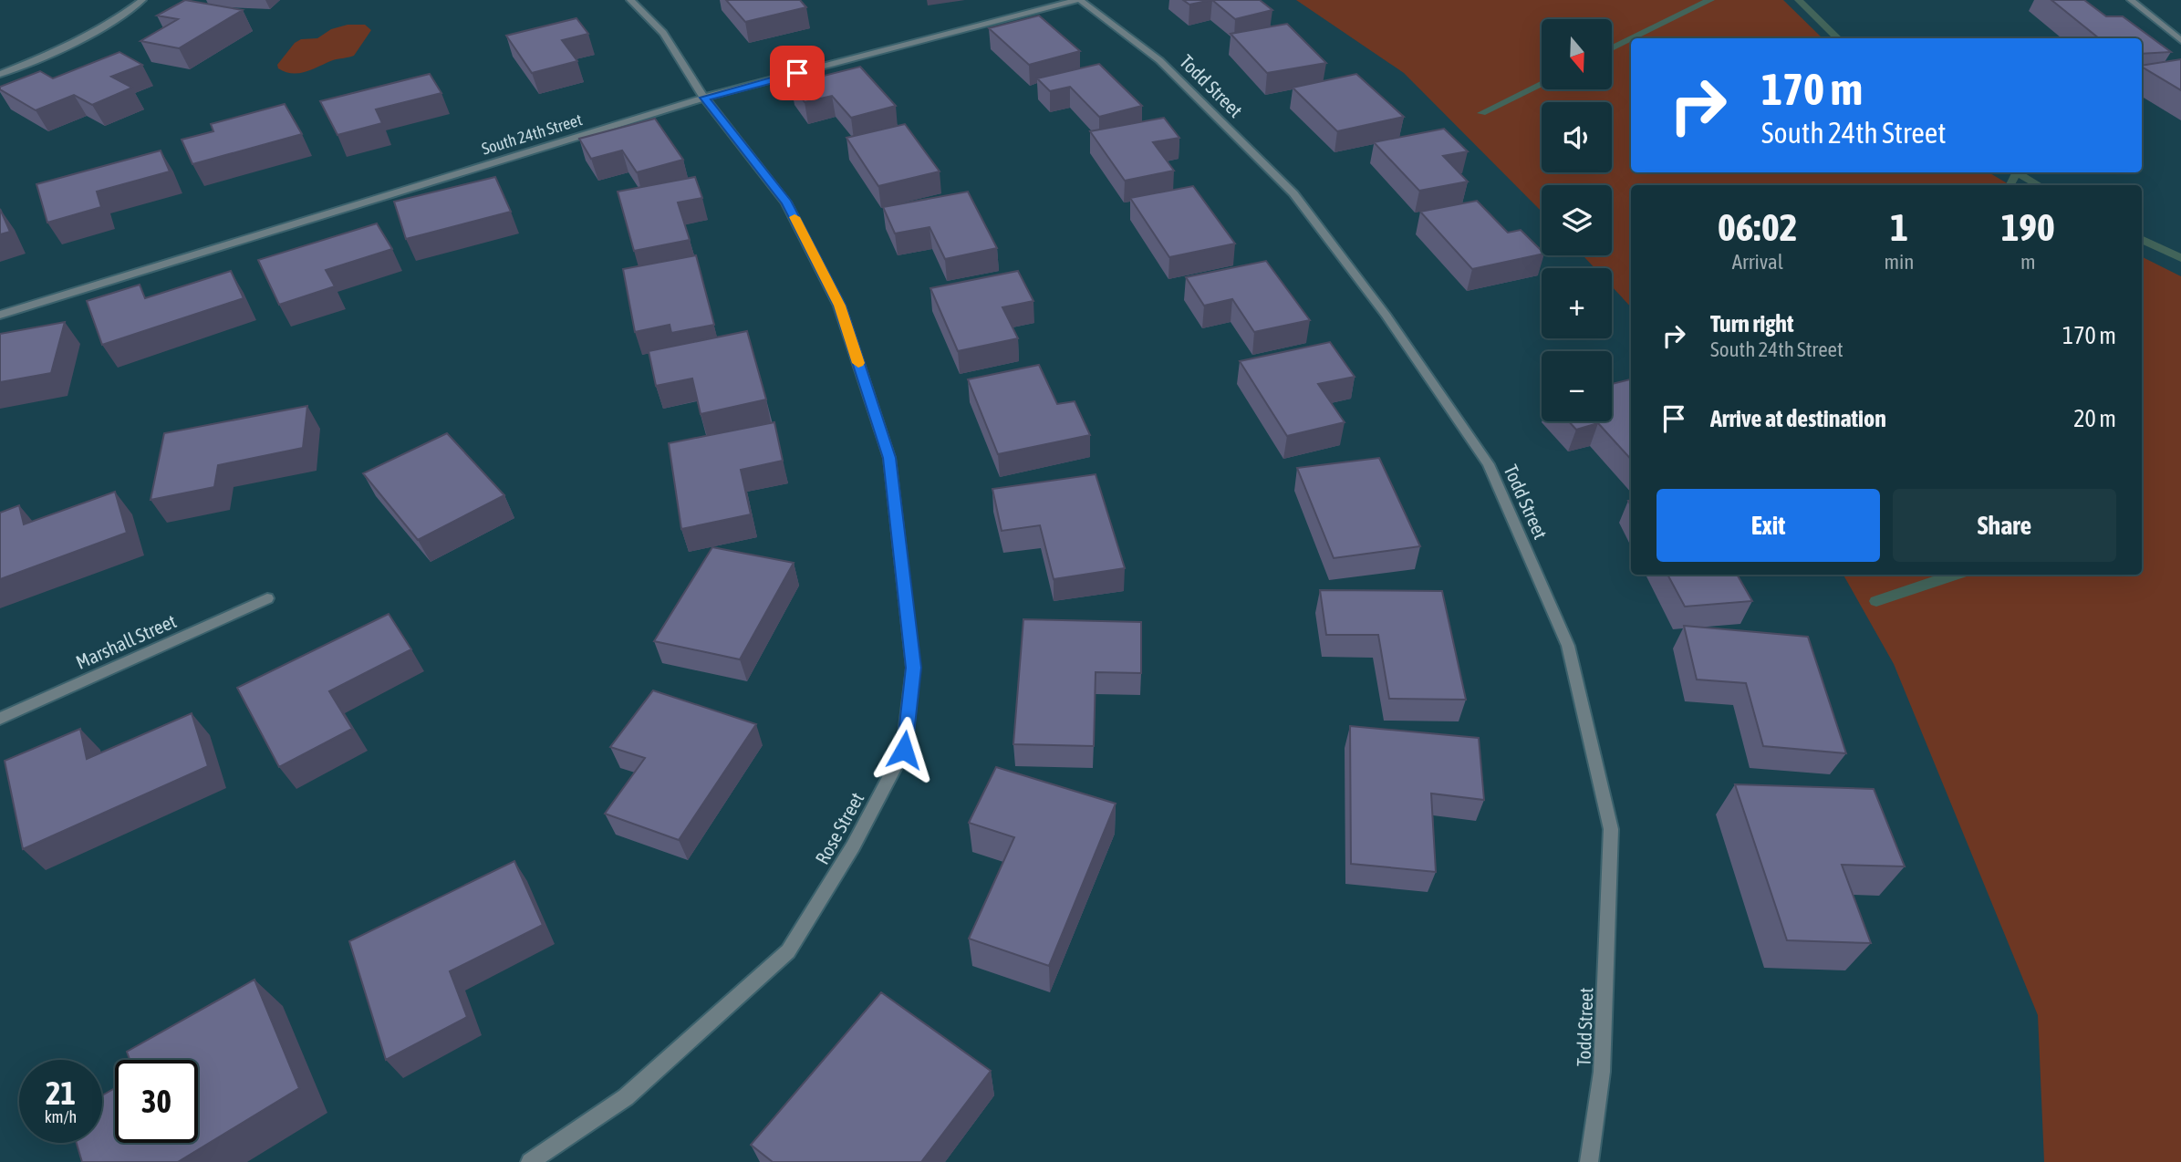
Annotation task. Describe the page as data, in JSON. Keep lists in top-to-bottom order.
{
  "streets": {
    "street": [
      "Todd Street",
      "South 24th Street",
      "Marshall Street",
      "Rose Street"
    ]
  },
  "crossings": [
    ["Todd Street", "South 24th Street"],
    ["South 24th Street", "Rose Street"]
  ],
  "north": "bottom",
  "page": {
    "map_buttons": ["+", "−"],
    "turn": ["170 m", "South 24th Street"],
    "eta": [
      "06:02",
      "Arrival",
      "1",
      "min",
      "190",
      "m"
    ],
    "list": [
      {
        "name": "Turn right",
        "note": "South 24th Street",
        "value": "170 m"
      },
      {
        "name": "Arrive at destination",
        "value": "20 m"
      }
    ],
    "buttons": ["Exit", "Share"],
    "speed": "21 km/h",
    "limit": "30"
  }
}
